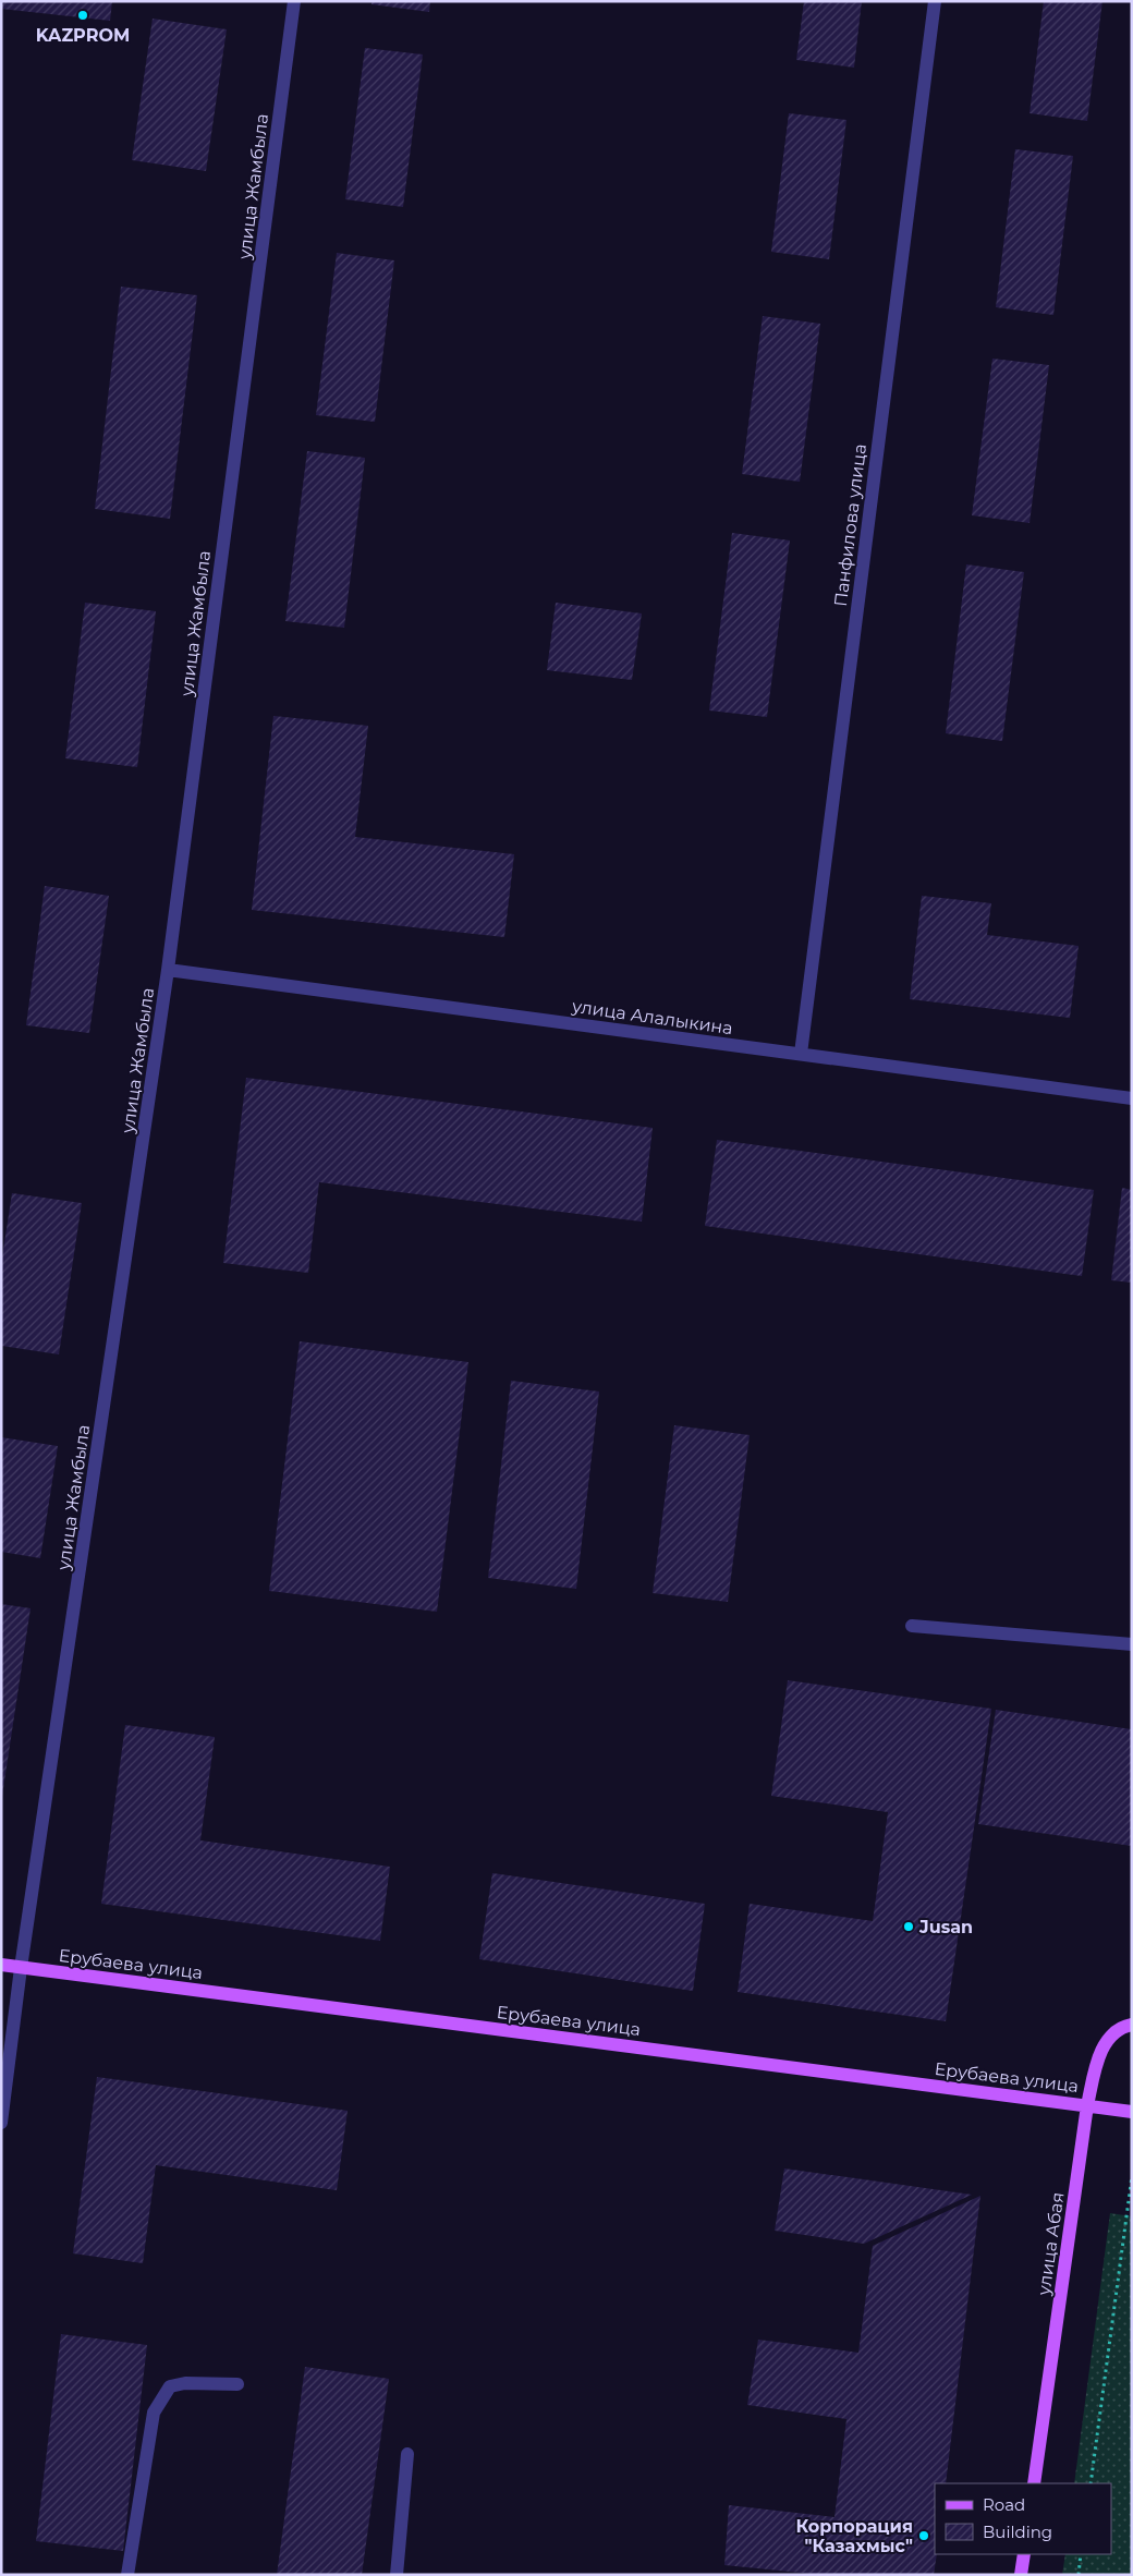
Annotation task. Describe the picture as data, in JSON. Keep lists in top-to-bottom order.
{
  "streets": {
    "main road": ["Ерубаева улица", "улица Абая"],
    "street": ["улица Жамбыла", "Панфилова улица", "улица Алалыкина"]
  },
  "crossings": [
    ["улица Жамбыла", "улица Алалыкина"],
    ["улица Жамбыла", "Ерубаева улица"],
    ["Панфилова улица", "улица Алалыкина"],
    ["Ерубаева улица", "улица Абая"]
  ],
  "places": ["KAZPROM", "Jusan", "Корпорация \"Казахмыс\""],
  "legend": ["Road", "Building"]
}
